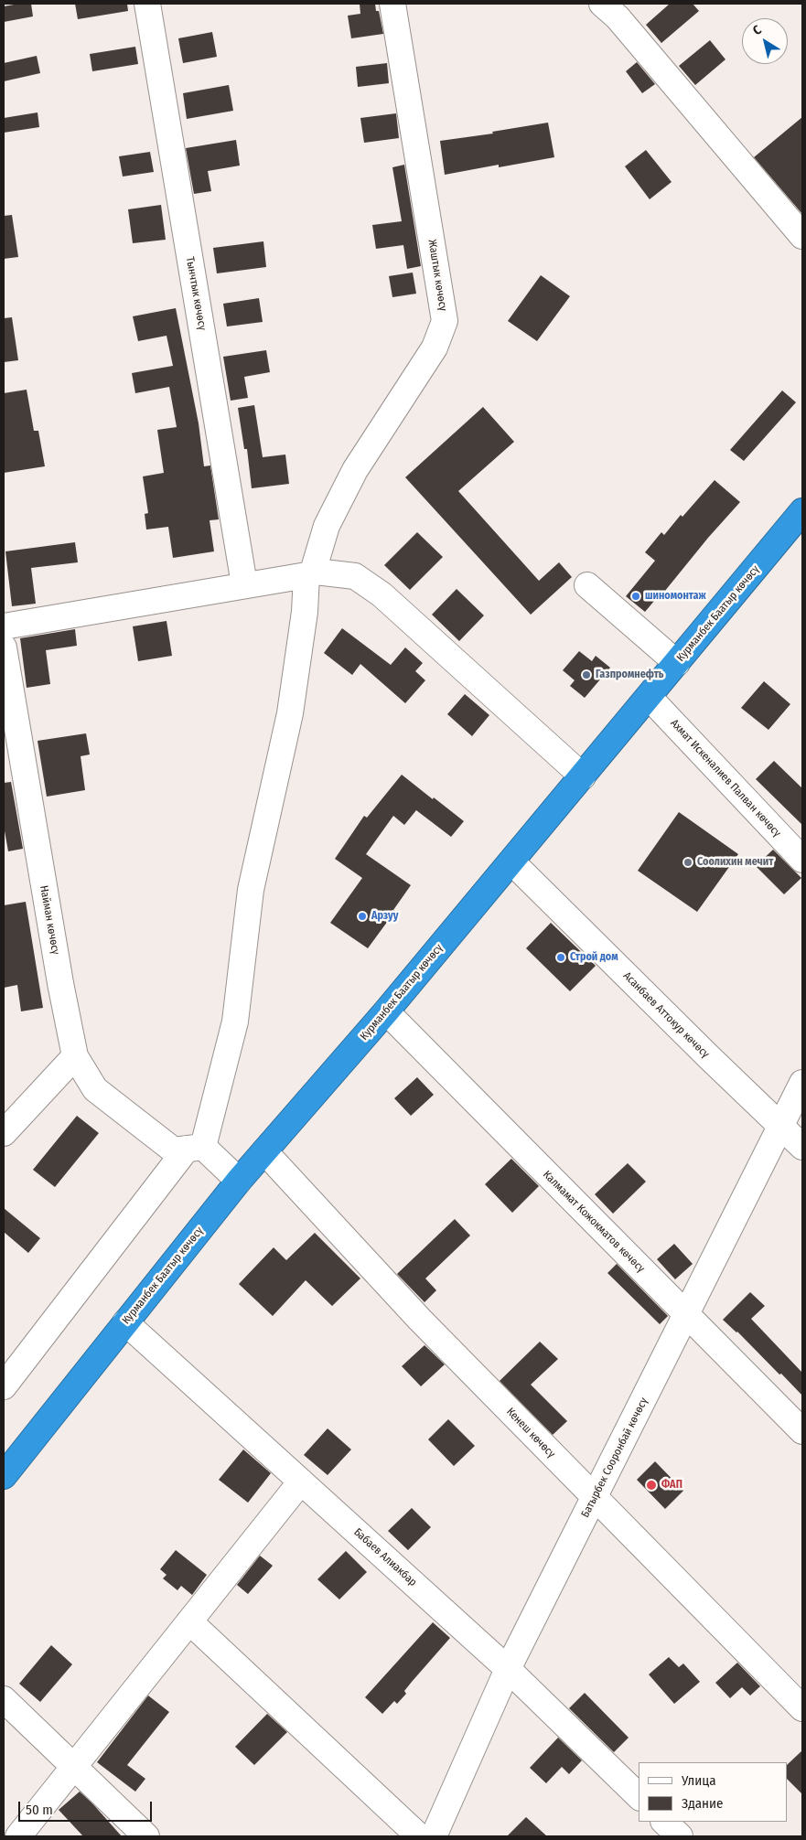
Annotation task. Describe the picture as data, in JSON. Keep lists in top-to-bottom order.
{
  "streets": {
    "highway": ["Курманбек Баатыр көчөсү"],
    "street": [
      "Жаштык көчөсү",
      "Тынчтык көчөсү",
      "Ахмат Искеналиев Палван көчөсү",
      "Найман көчөсү",
      "Асанбаев Аттокур көчөсү",
      "Калмамат Кожокматов көчөсү",
      "Кенеш көчөсү",
      "Батырбек Сооронбай көчөсү",
      "Бабаев Алиакбар"
    ]
  },
  "crossings": [
    ["Жаштык көчөсү", "Найман көчөсү"],
    ["Курманбек Баатыр көчөсү", "Ахмат Искеналиев Палван көчөсү"],
    ["Курманбек Баатыр көчөсү", "Найман көчөсү"],
    ["Курманбек Баатыр көчөсү", "Асанбаев Аттокур көчөсү"],
    ["Курманбек Баатыр көчөсү", "Калмамат Кожокматов көчөсү"],
    ["Курманбек Баатыр көчөсү", "Кенеш көчөсү"],
    ["Курманбек Баатыр көчөсү", "Бабаев Алиакбар"],
    ["Асанбаев Аттокур көчөсү", "Батырбек Сооронбай көчөсү"],
    ["Калмамат Кожокматов көчөсү", "Батырбек Сооронбай көчөсү"],
    ["Кенеш көчөсү", "Батырбек Сооронбай көчөсү"],
    ["Батырбек Сооронбай көчөсү", "Бабаев Алиакбар"]
  ],
  "places": [
    "шиномонтаж",
    "Газпромнефть",
    "Соолихин мечит",
    "Арзуу",
    "Строй дом",
    "ФАП"
  ],
  "legend": ["Улица", "Здание"],
  "scale_bar": "50 m",
  "north": "top left"
}
